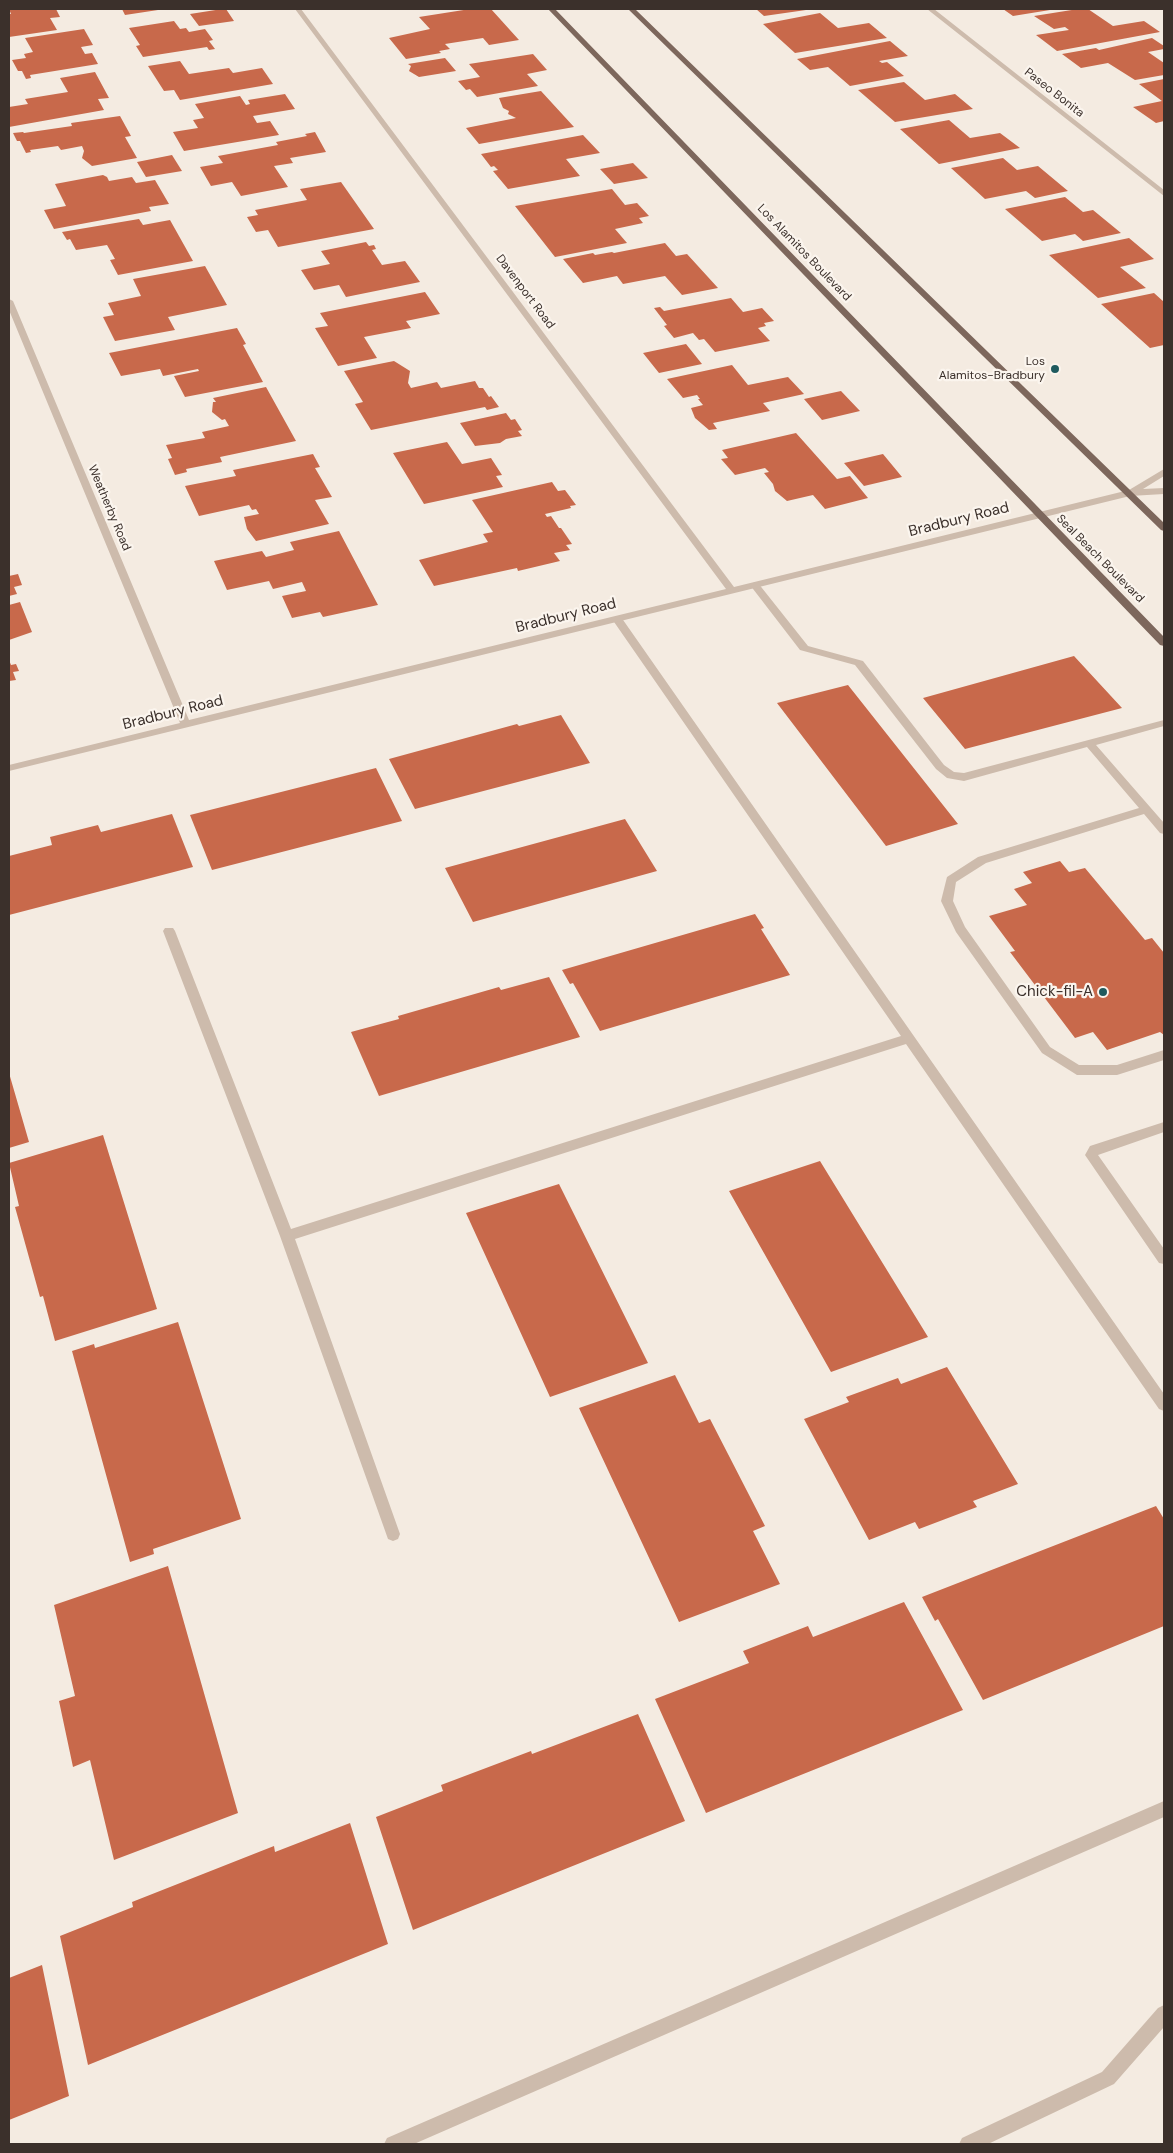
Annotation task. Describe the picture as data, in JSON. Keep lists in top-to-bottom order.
{
  "streets": {
    "main road": ["Los Alamitos Boulevard", "Seal Beach Boulevard"],
    "street": [
      "Paseo Bonita",
      "Davenport Road",
      "Weatherby Road",
      "Bradbury Road"
    ]
  },
  "crossings": [
    ["Los Alamitos Boulevard", "Bradbury Road"],
    ["Los Alamitos Boulevard", "Seal Beach Boulevard"],
    ["Davenport Road", "Bradbury Road"],
    ["Weatherby Road", "Bradbury Road"],
    ["Bradbury Road", "Seal Beach Boulevard"]
  ],
  "places": ["Los Alamitos-Bradbury", "Chick-fil-A"]
}
